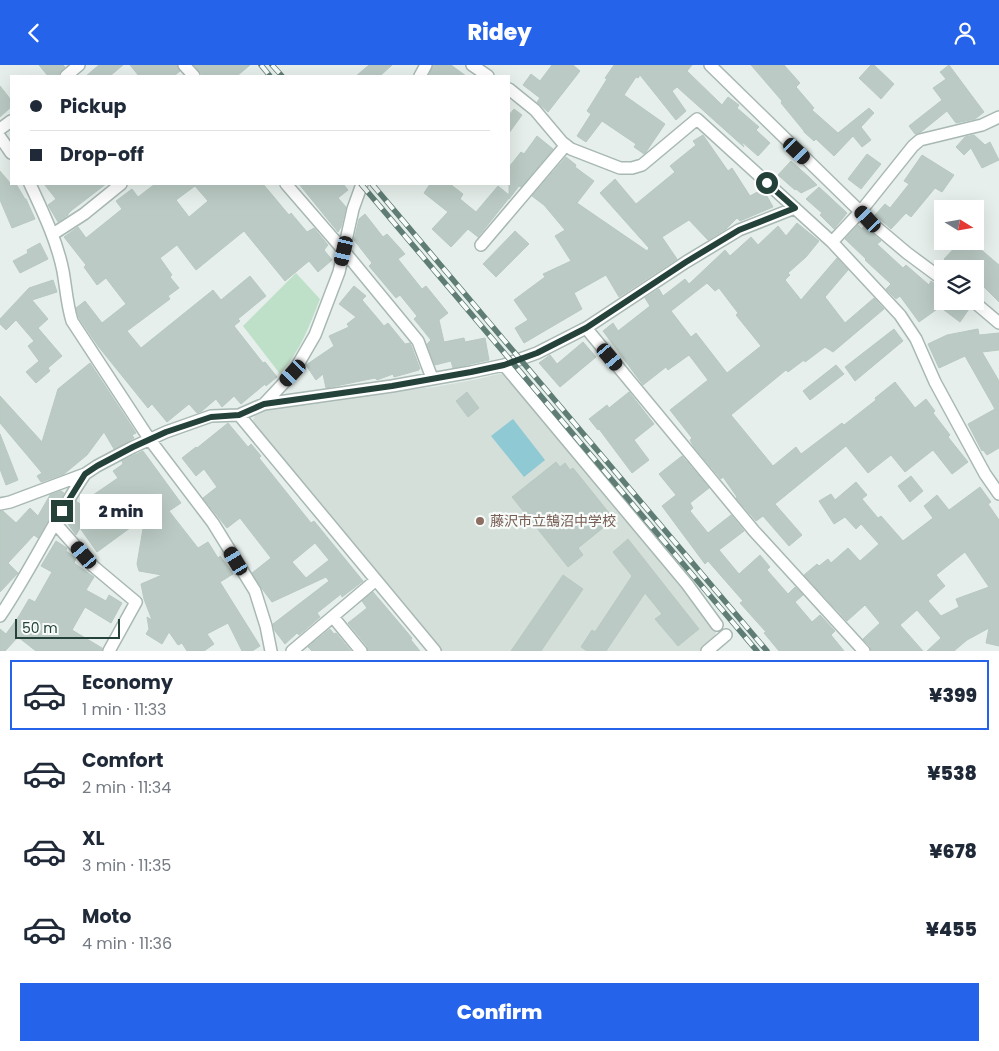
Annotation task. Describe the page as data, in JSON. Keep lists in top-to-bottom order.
{
  "places": ["藤沢市立鵠沼中学校"],
  "scale_bar": "50 m",
  "north": "right",
  "page": {
    "header": "Ridey",
    "banner": ["Pickup", "Drop-off"],
    "bubble": "2 min",
    "scale": "50 m",
    "list": [
      {
        "name": "Economy",
        "note": "1 min · 11:33",
        "value": "¥399"
      },
      {
        "name": "Comfort",
        "note": "2 min · 11:34",
        "value": "¥538"
      },
      {
        "name": "XL",
        "note": "3 min · 11:35",
        "value": "¥678"
      },
      {
        "name": "Moto",
        "note": "4 min · 11:36",
        "value": "¥455"
      }
    ],
    "buttons": "Confirm"
  }
}
